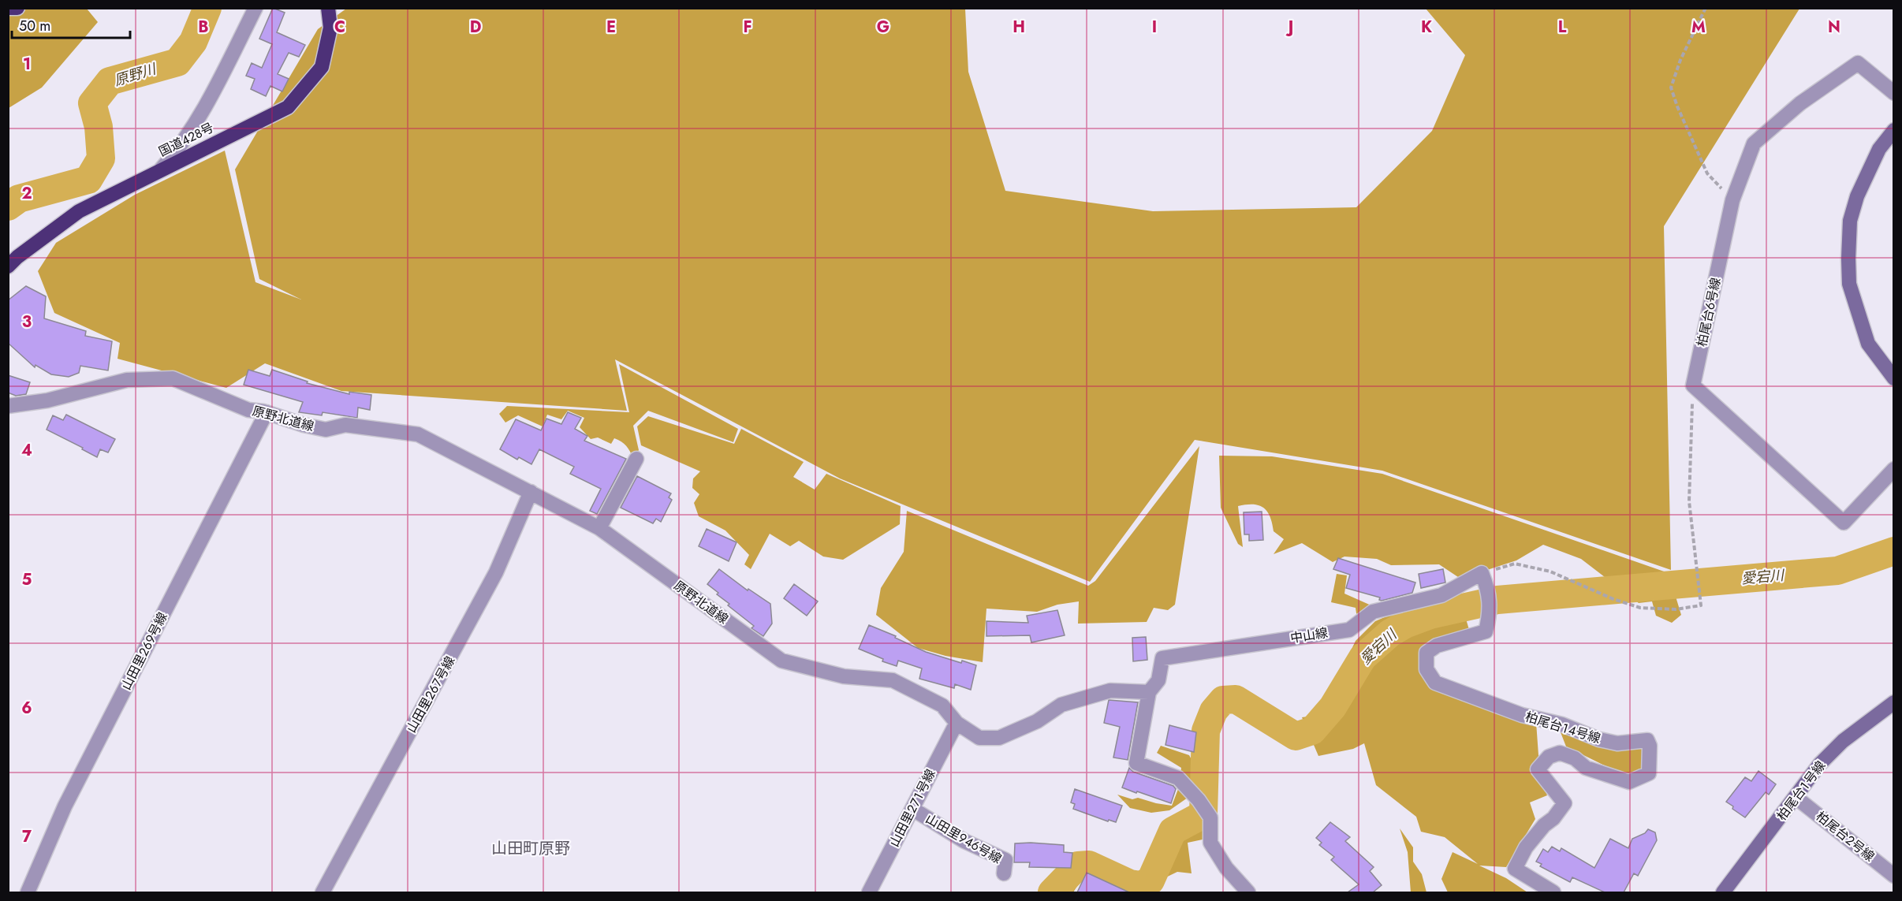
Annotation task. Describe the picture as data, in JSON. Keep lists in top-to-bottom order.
{
  "streets": {
    "highway": ["国道428号"],
    "street": [
      "柏尾台６号線",
      "原野北道線",
      "中山線",
      "山田里２６９号線",
      "山田里２６７号線",
      "柏尾台１４号線",
      "柏尾台１号線",
      "山田里２７１号線",
      "柏尾台２号線",
      "山田里９４６号線"
    ]
  },
  "crossings": [
    ["原野北道線", "中山線"],
    ["原野北道線", "山田里２６９号線"],
    ["原野北道線", "山田里２６７号線"],
    ["原野北道線", "山田里２７１号線"],
    ["中山線", "柏尾台１４号線"],
    ["柏尾台１号線", "柏尾台２号線"],
    ["山田里２７１号線", "山田里９４６号線"]
  ],
  "districts": ["山田町原野"],
  "water": ["原野川", "愛宕川"],
  "scale_bar": "50 m",
  "grid": {
    "columns": [
      "B",
      "C",
      "D",
      "E",
      "F",
      "G",
      "H",
      "I",
      "J",
      "K",
      "L",
      "M",
      "N"
    ],
    "rows": [
      "1",
      "2",
      "3",
      "4",
      "5",
      "6",
      "7"
    ]
  }
}
